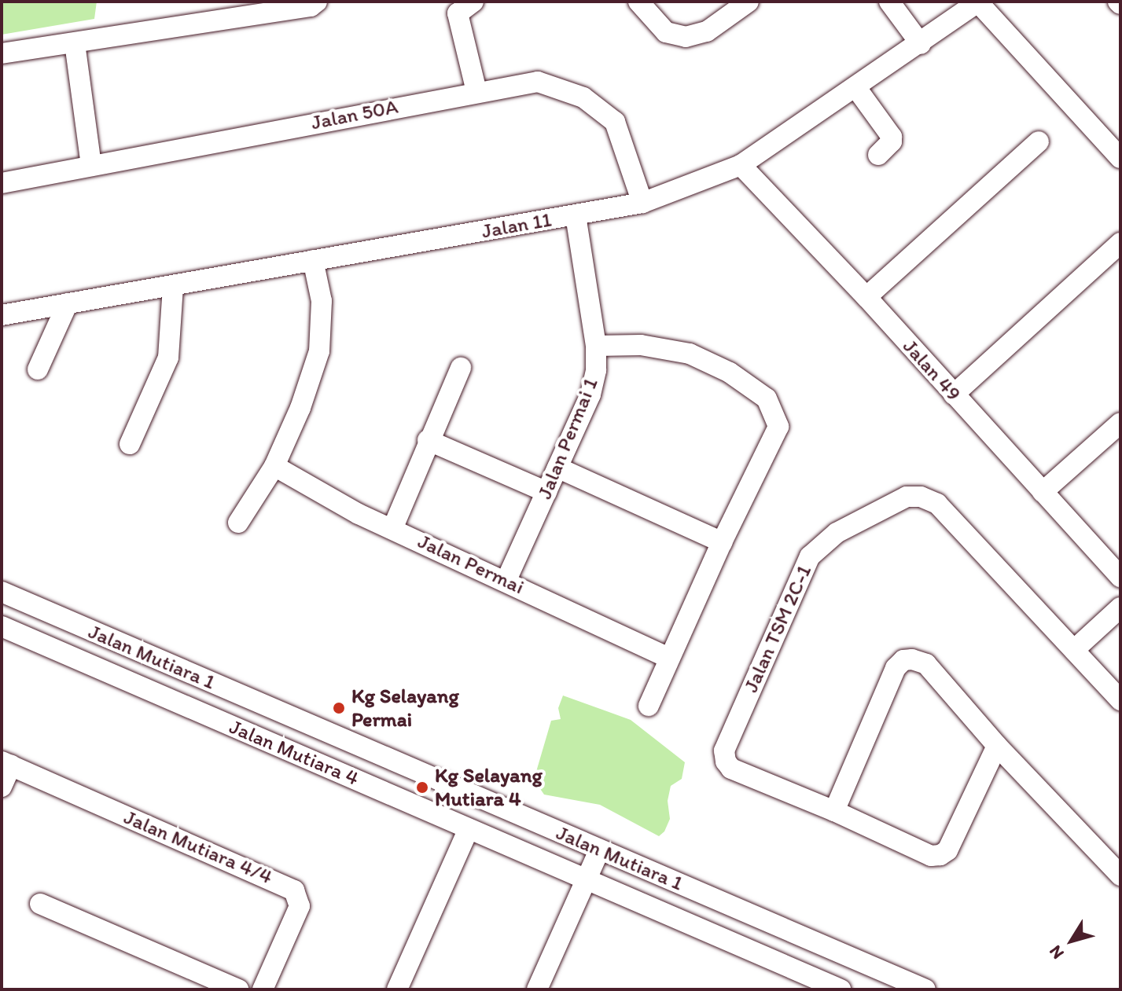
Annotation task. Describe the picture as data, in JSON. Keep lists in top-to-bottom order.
{
  "streets": {
    "street": [
      "Jalan 50A",
      "Jalan 11",
      "Jalan 49",
      "Jalan Permai 1",
      "Jalan Permai",
      "Jalan TSM 2C-1",
      "Jalan Mutiara 1",
      "Jalan Mutiara 4",
      "Jalan Mutiara 4/4"
    ]
  },
  "crossings": [
    ["Jalan 50A", "Jalan 11"],
    ["Jalan 11", "Jalan 49"],
    ["Jalan 11", "Jalan Permai 1"],
    ["Jalan Permai 1", "Jalan Permai"]
  ],
  "places": ["Kg Selayang Permai", "Kg Selayang Mutiara 4"],
  "north": "bottom left"
}
